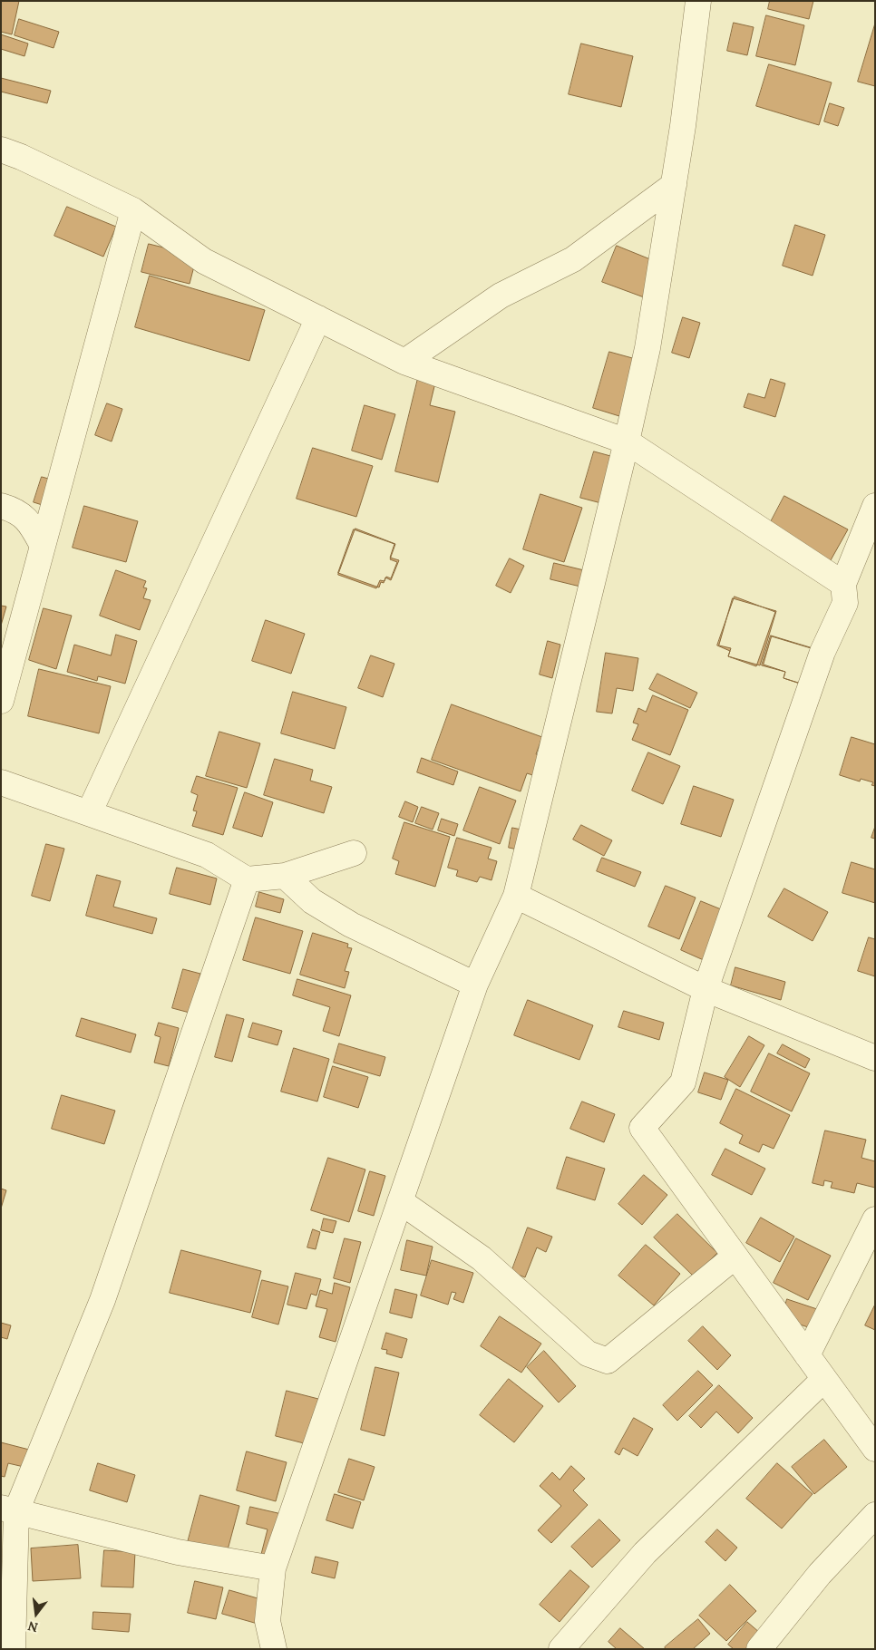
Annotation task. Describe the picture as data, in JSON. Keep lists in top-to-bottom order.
{
  "north": "bottom"
}
